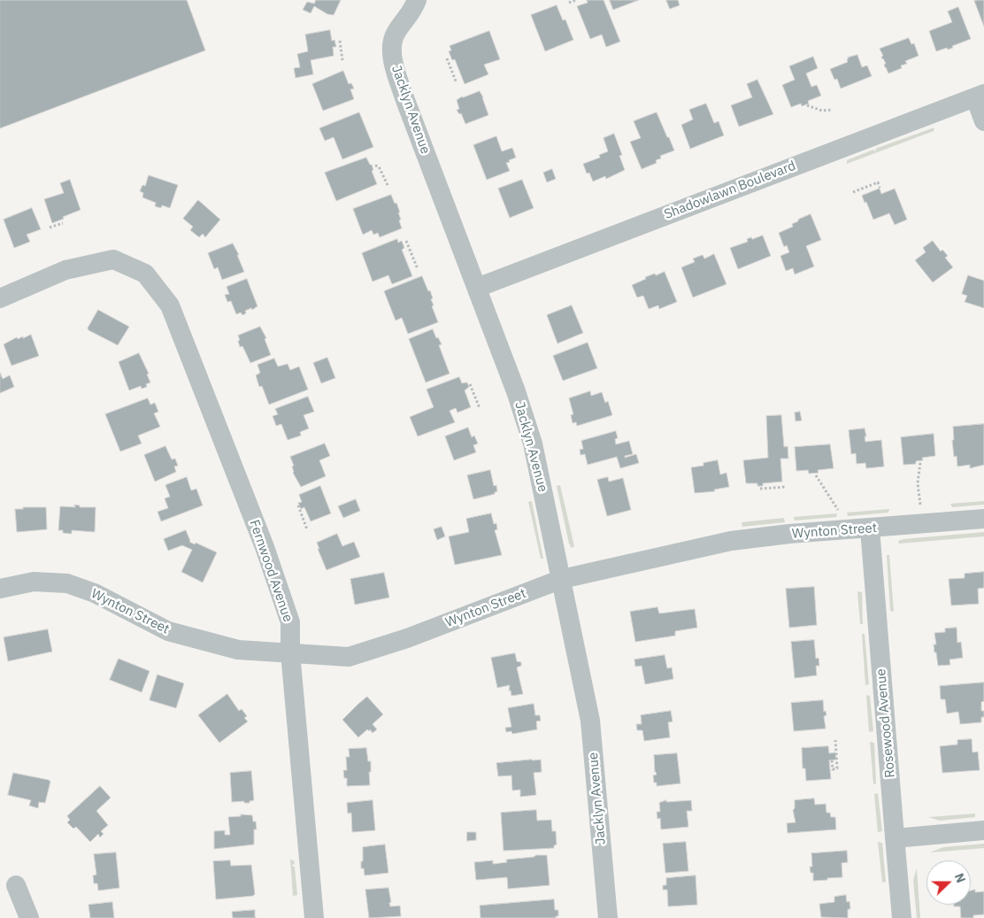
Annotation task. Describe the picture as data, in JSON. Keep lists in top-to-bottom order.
{
  "streets": {
    "street": [
      "Jacklyn Avenue",
      "Shadowlawn Boulevard",
      "Wynton Street",
      "Fernwood Avenue",
      "Rosewood Avenue"
    ]
  },
  "crossings": [
    ["Jacklyn Avenue", "Shadowlawn Boulevard"],
    ["Jacklyn Avenue", "Wynton Street"],
    ["Wynton Street", "Fernwood Avenue"],
    ["Wynton Street", "Rosewood Avenue"]
  ],
  "north": "right"
}
